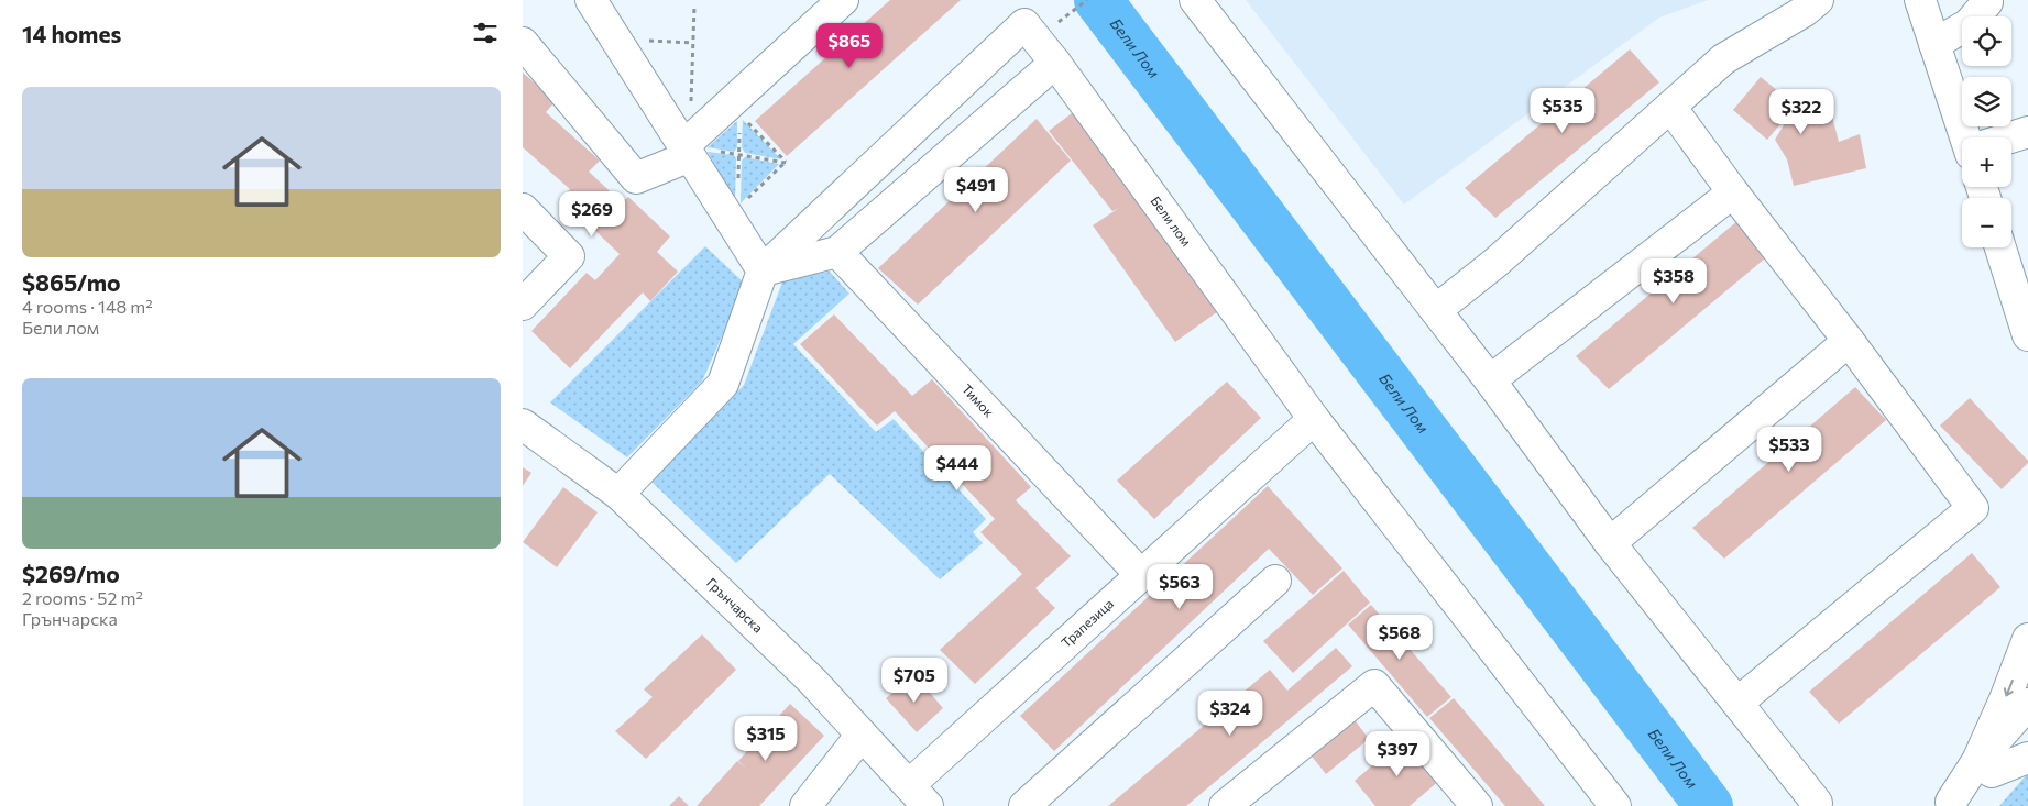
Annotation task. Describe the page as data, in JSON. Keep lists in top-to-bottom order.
{
  "streets": {
    "street": [
      "Бели лом",
      "Тимок",
      "Грънчарска",
      "Трапезица"
    ]
  },
  "crossings": [
    ["Бели лом", "Трапезица"],
    ["Тимок", "Трапезица"],
    ["Грънчарска", "Трапезица"]
  ],
  "water": ["Бели Лом"],
  "page": {
    "heading": "14 homes",
    "map_buttons": ["+", "−"],
    "price": [
      "$865",
      "$535",
      "$322",
      "$491",
      "$269",
      "$358",
      "$533",
      "$444",
      "$563",
      "$568",
      "$705",
      "$324",
      "$315",
      "$397"
    ],
    "list": [
      {
        "name": "$865/mo",
        "note": "4 rooms · 148 m² · Бели лом"
      },
      {
        "name": "$269/mo",
        "note": "2 rooms · 52 m² · Грънчарска"
      }
    ]
  }
}
